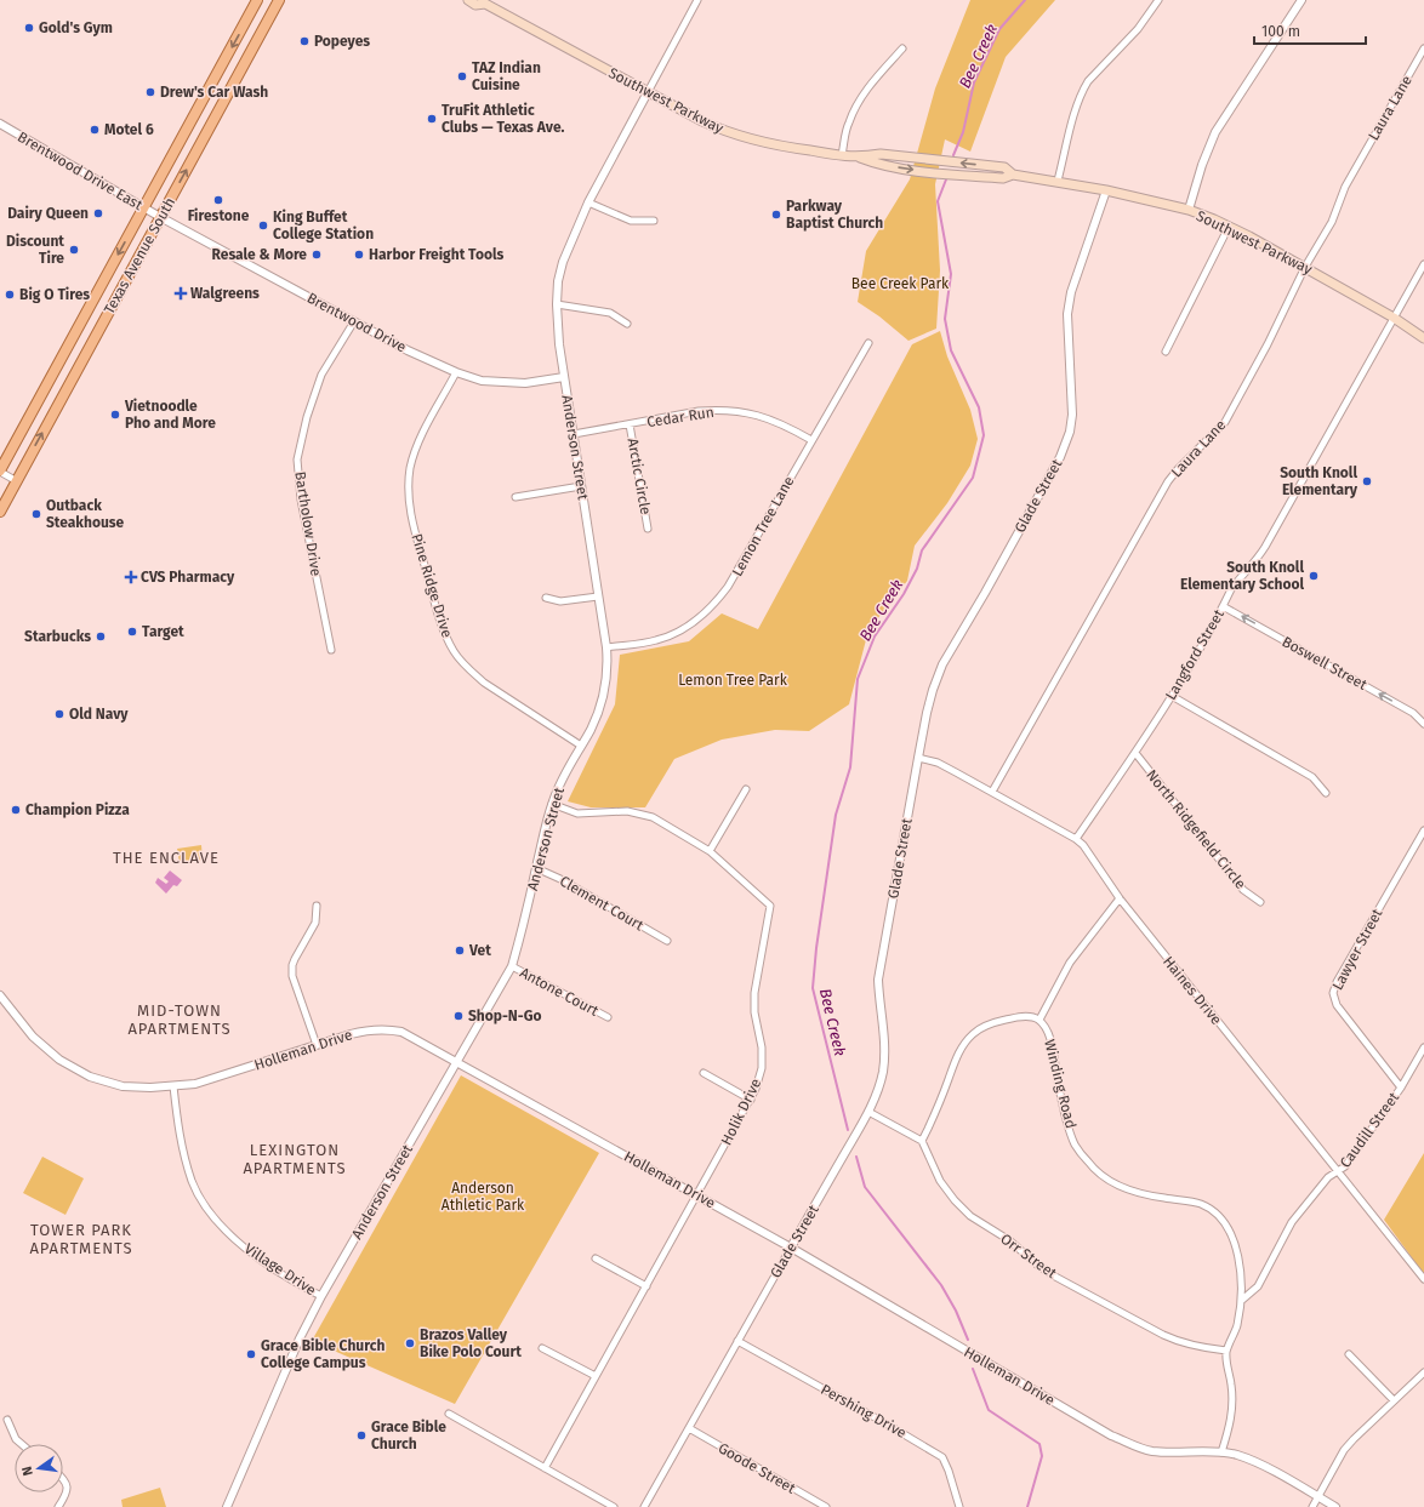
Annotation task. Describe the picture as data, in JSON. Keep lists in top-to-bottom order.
{
  "streets": {
    "main road": ["Southwest Parkway", "Texas Avenue South"],
    "street": [
      "Laura Lane",
      "Brentwood Drive East",
      "Brentwood Drive",
      "Cedar Run",
      "Anderson Street",
      "Arctic Circle",
      "Glade Street",
      "Bartholow Drive",
      "Lemon Tree Lane",
      "Pine Ridge Drive",
      "Langford Street",
      "Boswell Street",
      "North Ridgefield Circle",
      "Clement Court",
      "Lawyer Street",
      "Haines Drive",
      "Antone Court",
      "Holleman Drive",
      "Winding Road",
      "Holik Drive",
      "Caudill Street",
      "Orr Street",
      "Village Drive",
      "Pershing Drive",
      "Goode Street"
    ]
  },
  "crossings": [
    ["Southwest Parkway", "Laura Lane"],
    ["Southwest Parkway", "Anderson Street"],
    ["Southwest Parkway", "Glade Street"],
    ["Southwest Parkway", "Langford Street"],
    ["Laura Lane", "Haines Drive"],
    ["Brentwood Drive East", "Texas Avenue South"],
    ["Brentwood Drive East", "Brentwood Drive"],
    ["Texas Avenue South", "Brentwood Drive"],
    ["Brentwood Drive", "Anderson Street"],
    ["Brentwood Drive", "Bartholow Drive"],
    ["Brentwood Drive", "Pine Ridge Drive"],
    ["Cedar Run", "Anderson Street"],
    ["Cedar Run", "Arctic Circle"],
    ["Cedar Run", "Lemon Tree Lane"],
    ["Anderson Street", "Lemon Tree Lane"],
    ["Anderson Street", "Pine Ridge Drive"],
    ["Anderson Street", "Clement Court"],
    ["Anderson Street", "Antone Court"],
    ["Anderson Street", "Holleman Drive"],
    ["Anderson Street", "Holik Drive"],
    ["Anderson Street", "Village Drive"],
    ["Glade Street", "Haines Drive"],
    ["Glade Street", "Holleman Drive"],
    ["Glade Street", "Pershing Drive"],
    ["Glade Street", "Goode Street"],
    ["Langford Street", "Boswell Street"],
    ["Langford Street", "North Ridgefield Circle"],
    ["Langford Street", "Haines Drive"],
    ["Lawyer Street", "Caudill Street"],
    ["Haines Drive", "Caudill Street"],
    ["Holleman Drive", "Holik Drive"],
    ["Holleman Drive", "Village Drive"],
    ["Winding Road", "Caudill Street"],
    ["Winding Road", "Orr Street"]
  ],
  "one_way": ["Boswell Street"],
  "districts": [
    "THE ENCLAVE",
    "MID-TOWN APARTMENTS",
    "LEXINGTON APARTMENTS",
    "TOWER PARK APARTMENTS"
  ],
  "water": ["Bee Creek"],
  "parks": ["Bee Creek Park", "Lemon Tree Park", "Anderson Athletic Park"],
  "places": {
    "other": [
      "Gold's Gym",
      "Popeyes",
      "TAZ Indian Cuisine",
      "Drew's Car Wash",
      "TruFit Athletic Clubs — Texas Ave.",
      "Motel 6",
      "Firestone",
      "Dairy Queen",
      "Parkway Baptist Church",
      "King Buffet College Station",
      "Discount Tire",
      "Resale & More",
      "Harbor Freight Tools",
      "Big O Tires",
      "Vietnoodle Pho and More",
      "South Knoll Elementary",
      "Outback Steakhouse",
      "South Knoll Elementary School",
      "Target",
      "Starbucks",
      "Old Navy",
      "Champion Pizza",
      "Vet",
      "Shop-N-Go",
      "Brazos Valley Bike Polo Court",
      "Grace Bible Church College Campus",
      "Grace Bible Church"
    ],
    "health": ["Walgreens", "CVS Pharmacy"]
  },
  "scale_bar": "100 m",
  "north": "left"
}
